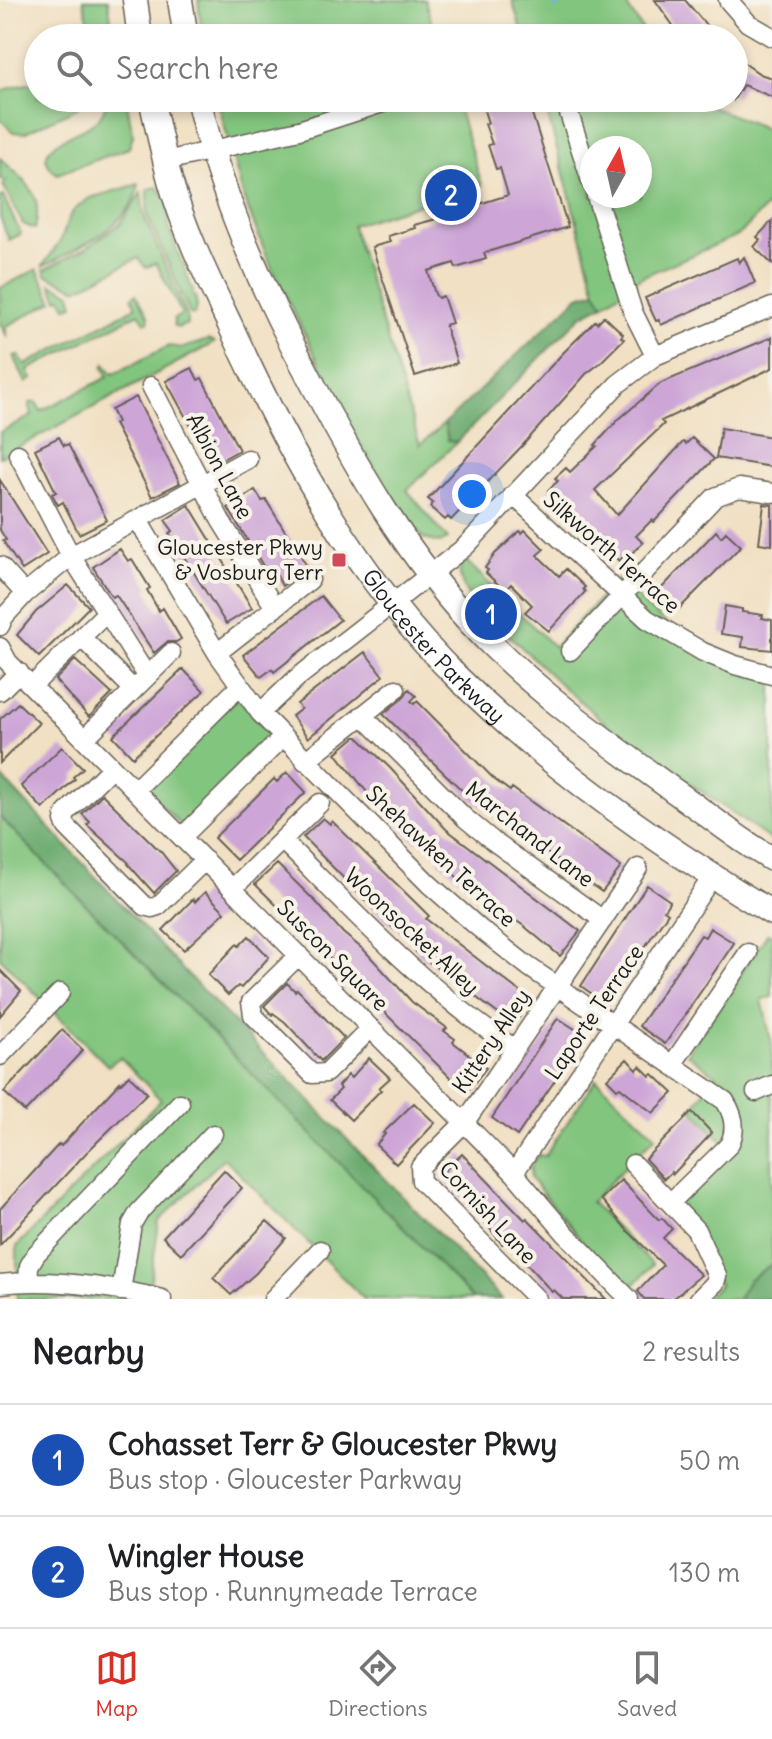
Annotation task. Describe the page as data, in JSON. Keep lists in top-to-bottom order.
{
  "streets": {
    "main road": ["Gloucester Parkway"],
    "street": [
      "Albion Lane",
      "Silkworth Terrace",
      "Marchand Lane",
      "Shehawken Terrace",
      "Woonsocket Alley",
      "Suscon Square",
      "Laporte Terrace",
      "Kittery Alley",
      "Cornish Lane"
    ]
  },
  "crossings": [
    ["Gloucester Parkway", "Laporte Terrace"],
    ["Marchand Lane", "Shehawken Terrace"],
    ["Marchand Lane", "Kittery Alley"],
    ["Shehawken Terrace", "Laporte Terrace"],
    ["Shehawken Terrace", "Kittery Alley"],
    ["Woonsocket Alley", "Kittery Alley"],
    ["Suscon Square", "Laporte Terrace"],
    ["Suscon Square", "Kittery Alley"],
    ["Suscon Square", "Cornish Lane"],
    ["Kittery Alley", "Cornish Lane"]
  ],
  "places": {
    "transit": ["Gloucester Pkwy & Vosburg Terr"]
  },
  "north": "top",
  "page": {
    "search": "Search here",
    "pins": ["2", "1"],
    "heading": ["Nearby", "2 results"],
    "list": [
      {
        "mark": "1",
        "name": "Cohasset Terr & Gloucester Pkwy",
        "note": "Bus stop · Gloucester Parkway",
        "value": "50 m"
      },
      {
        "mark": "2",
        "name": "Wingler House",
        "note": "Bus stop · Runnymeade Terrace",
        "value": "130 m"
      }
    ],
    "nav": ["Map", "Directions", "Saved"]
  }
}
